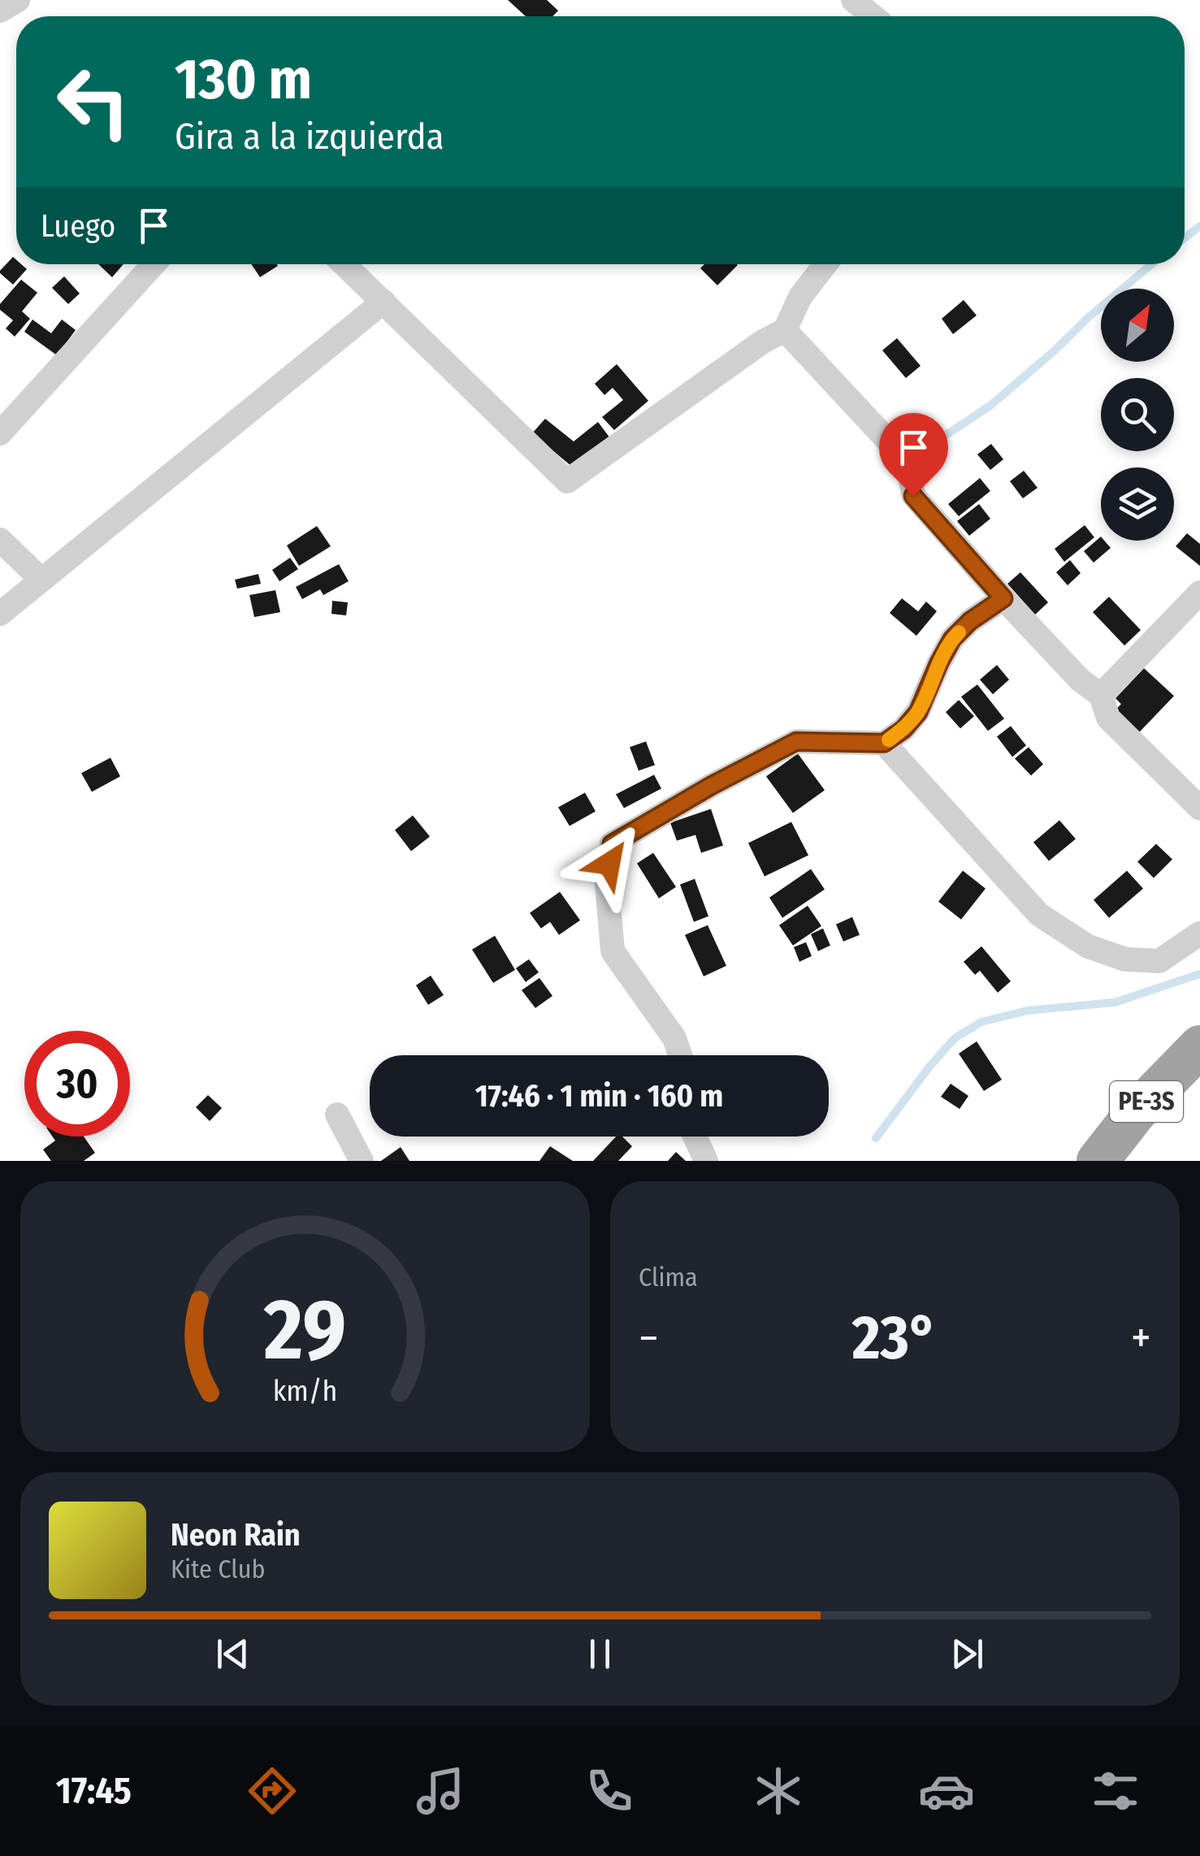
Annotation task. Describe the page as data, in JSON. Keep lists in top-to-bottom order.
{
  "streets": {
    "highway": ["PE-3S"]
  },
  "north": "top right",
  "page": {
    "turn": ["130 m", "Gira a la izquierda"],
    "then": "Luego",
    "limit": "30",
    "trip": "17:46 · 1 min · 160 m",
    "tile": "Clima",
    "heat": ["−", "23°", "+"],
    "song": ["Neon Rain", "Kite Club"],
    "tabs": "17:45",
    "gauge": ["29", "km/h"]
  }
}
